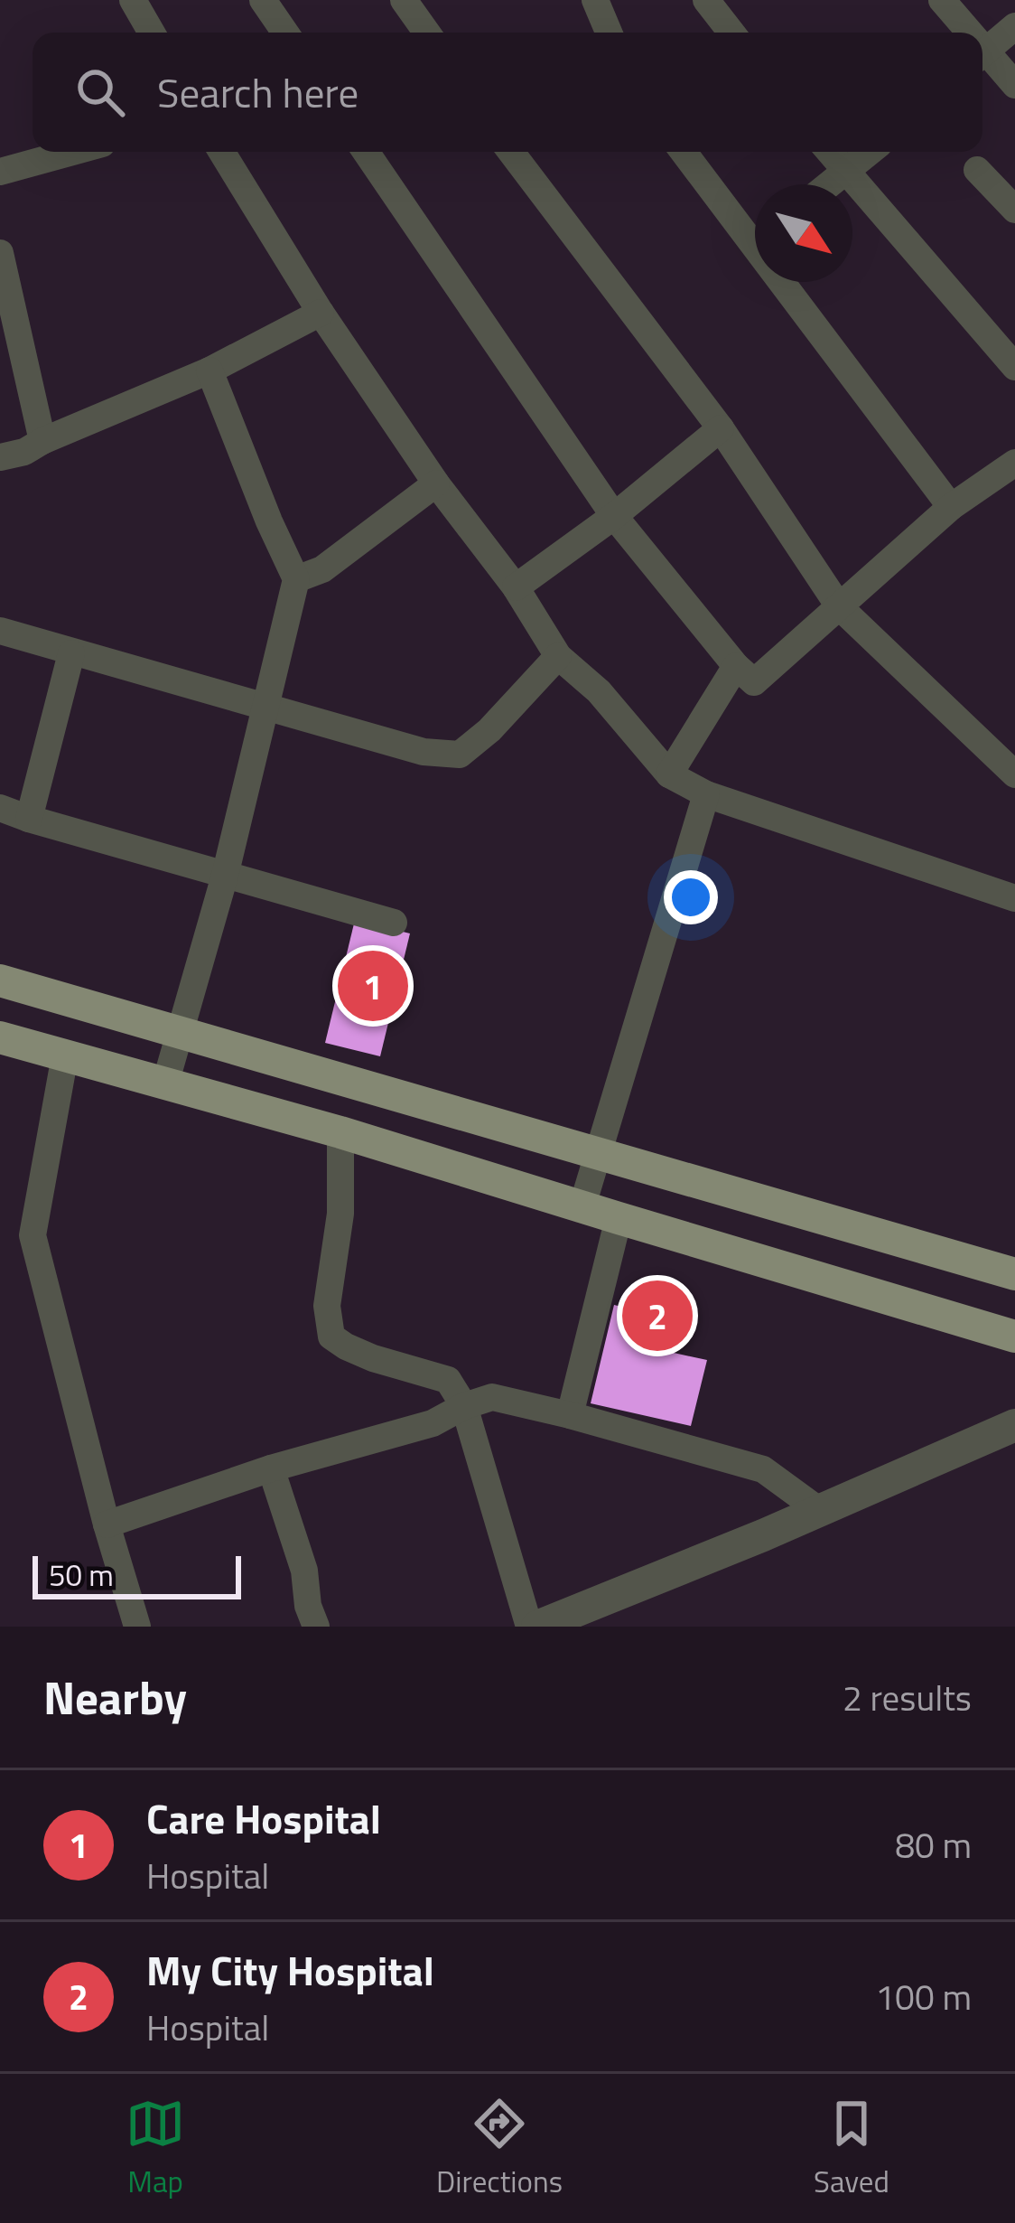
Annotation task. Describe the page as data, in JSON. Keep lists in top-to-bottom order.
{
  "scale_bar": "50 m",
  "north": "bottom right",
  "page": {
    "search": "Search here",
    "pins": ["1", "2"],
    "scale": "50 m",
    "heading": ["Nearby", "2 results"],
    "list": [
      {
        "mark": "1",
        "name": "Care Hospital",
        "note": "Hospital",
        "value": "80 m"
      },
      {
        "mark": "2",
        "name": "My City Hospital",
        "note": "Hospital",
        "value": "100 m"
      }
    ],
    "nav": ["Map", "Directions", "Saved"]
  }
}
